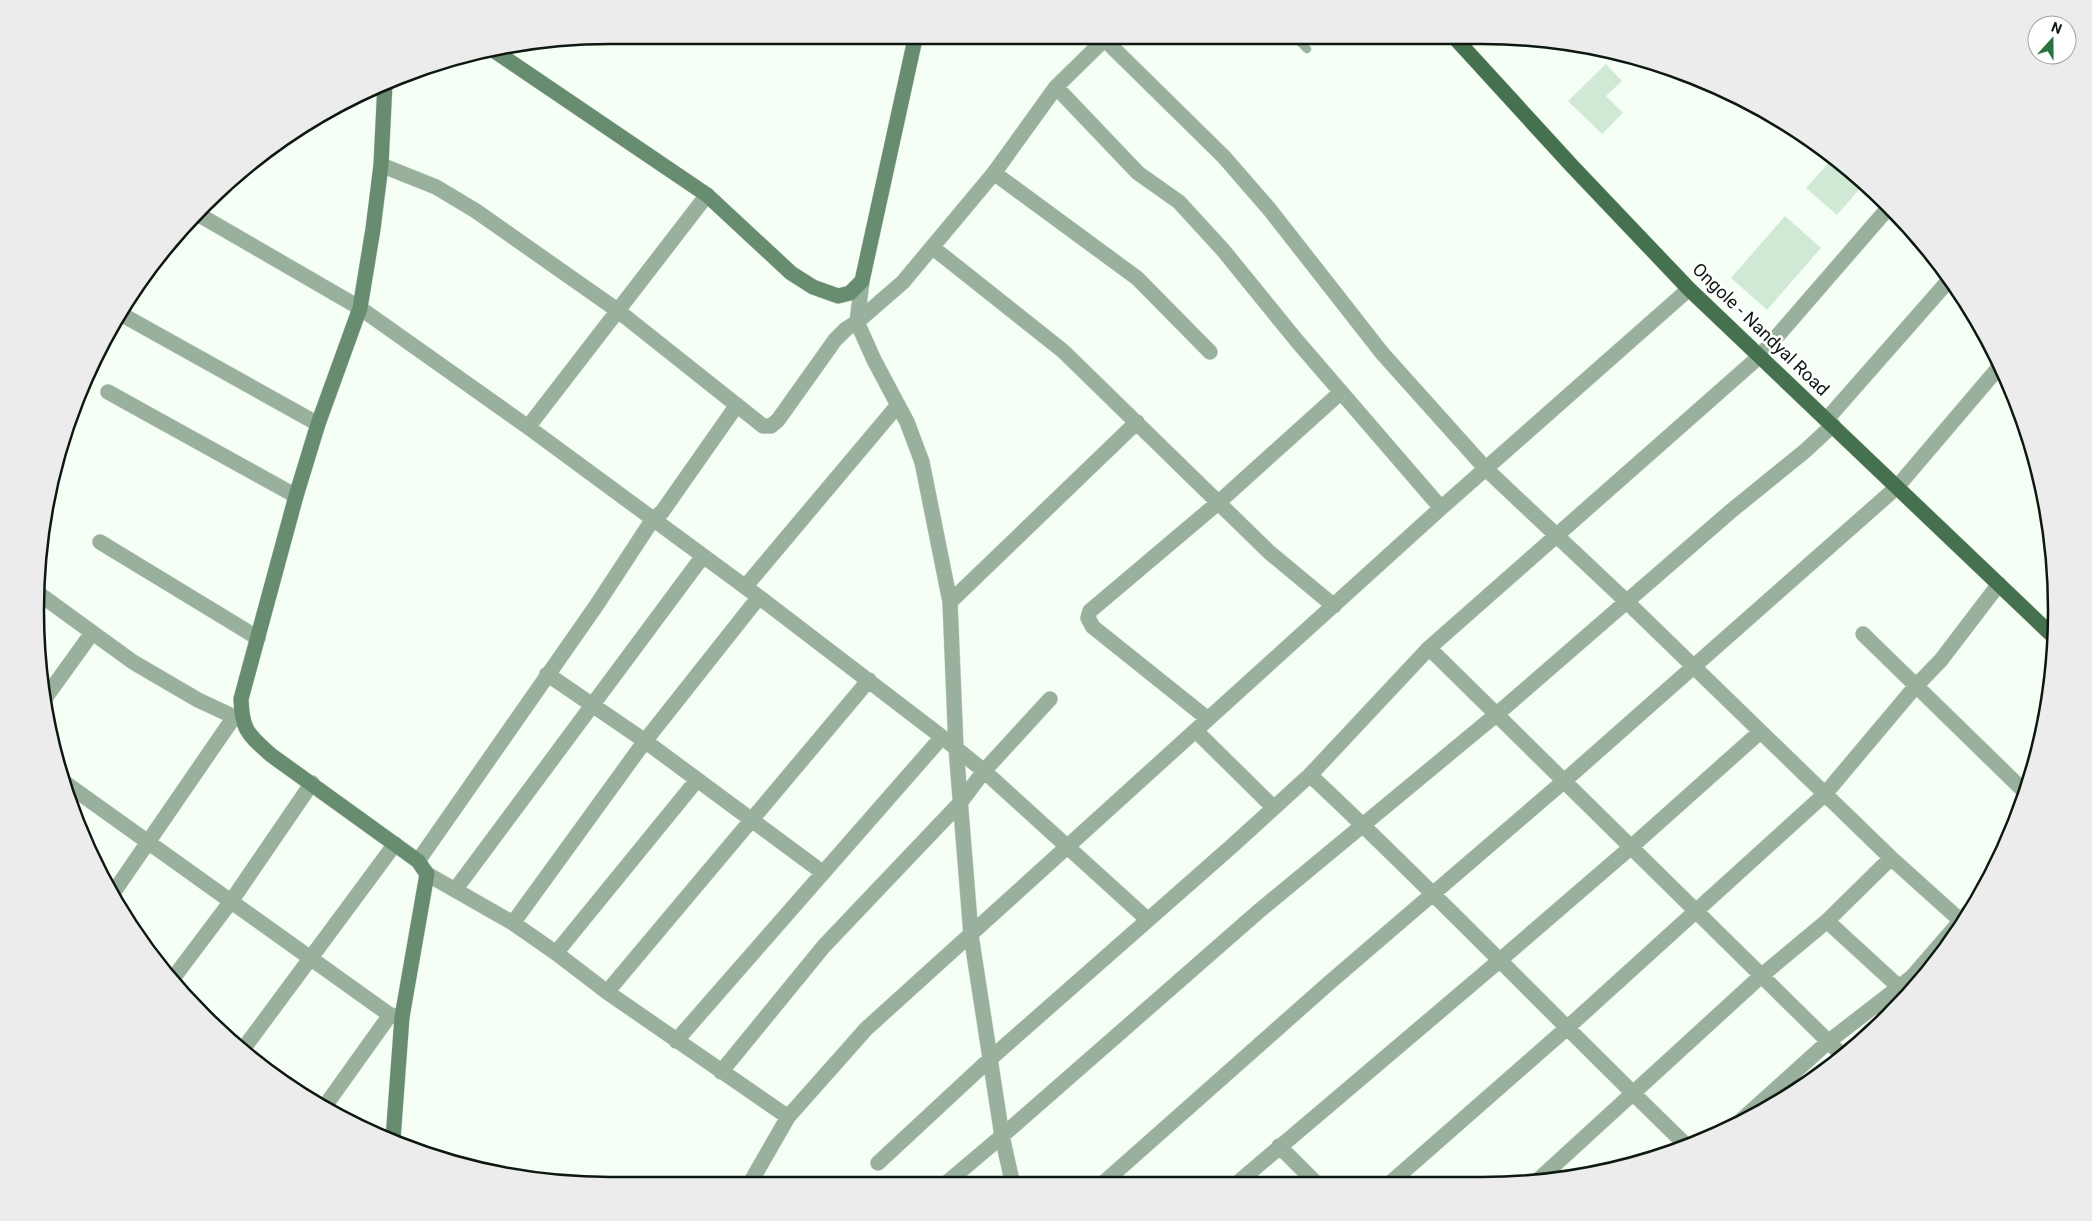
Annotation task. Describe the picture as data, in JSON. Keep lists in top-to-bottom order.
{
  "streets": {
    "main road": ["Ongole - Nandyal Road"]
  },
  "north": "top"
}
